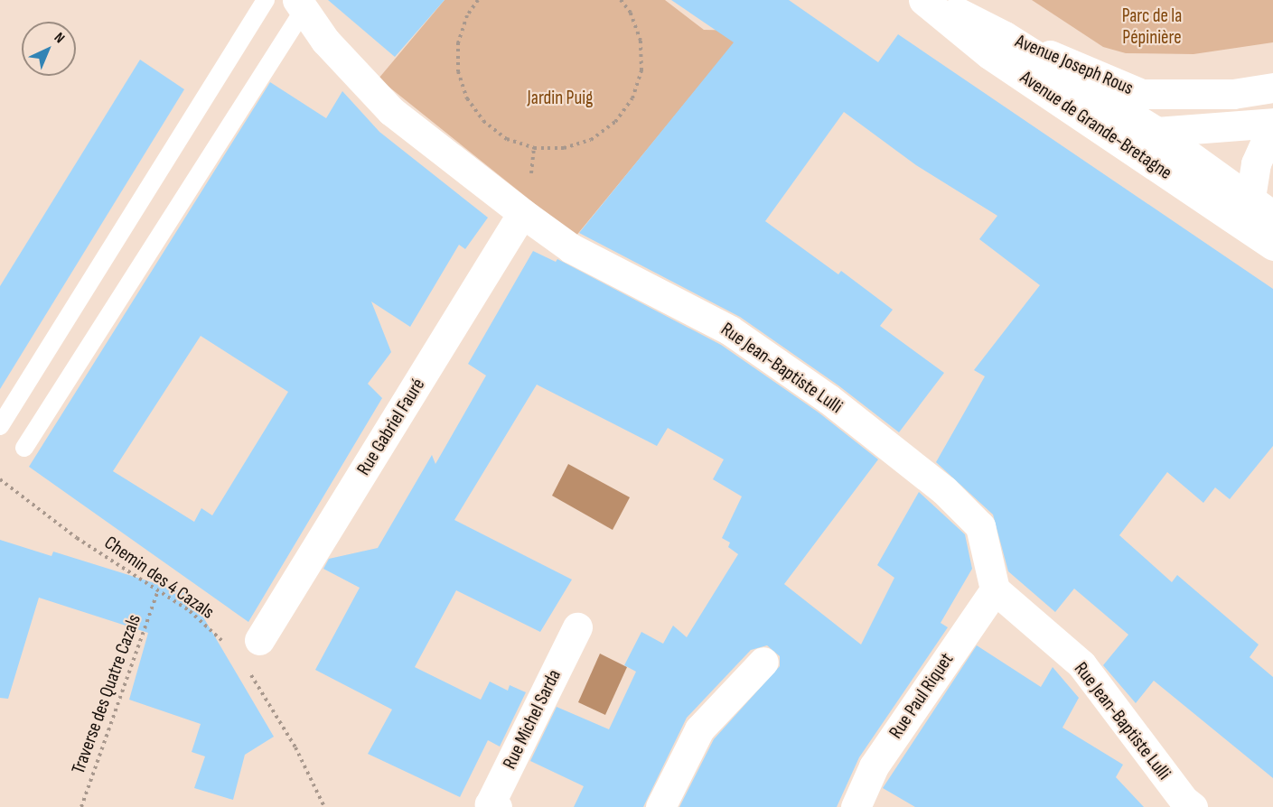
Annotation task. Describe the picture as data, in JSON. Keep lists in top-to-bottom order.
{
  "streets": {
    "street": [
      "Avenue Joseph Rous",
      "Avenue de Grande-Bretagne",
      "Rue Jean-Baptiste Lulli",
      "Rue Gabriel Fauré",
      "Rue Paul Riquet",
      "Rue Michel Sarda"
    ],
    "path": ["Chemin des 4 Cazals", "Traverse des Quatre Cazals"]
  },
  "crossings": [
    ["Avenue Joseph Rous", "Avenue de Grande-Bretagne"],
    ["Rue Jean-Baptiste Lulli", "Rue Gabriel Fauré"],
    ["Rue Jean-Baptiste Lulli", "Rue Paul Riquet"],
    ["Chemin des 4 Cazals", "Traverse des Quatre Cazals"]
  ],
  "parks": ["Parc de la Pépinière", "Jardin Puig"],
  "north": "top right"
}
